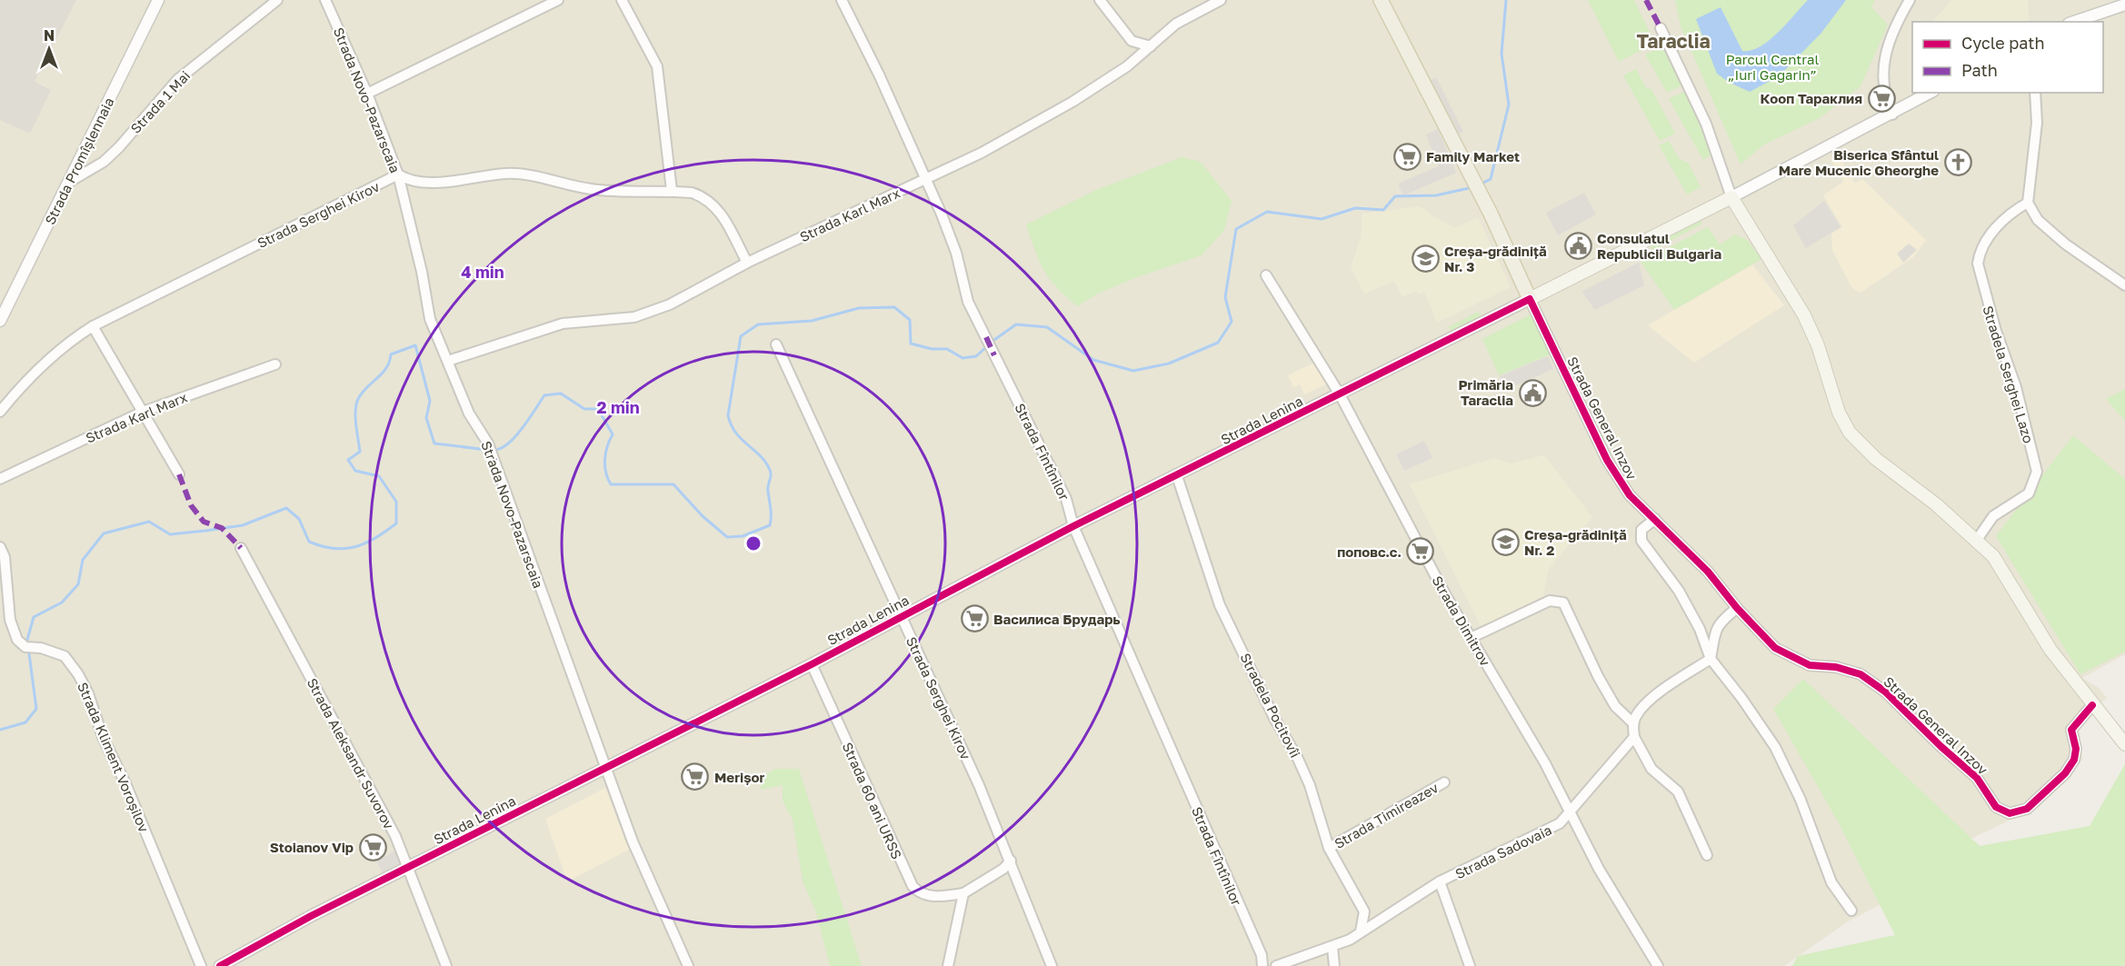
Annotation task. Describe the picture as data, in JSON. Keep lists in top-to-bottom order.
{
  "streets": {
    "main road": ["Strada General Inzov", "Strada Lenina"],
    "street": [
      "Strada Novo-Pazarscaia",
      "Strada 1 Mai",
      "Strada Promîșlennaia",
      "Strada Serghei Kirov",
      "Strada Karl Marx",
      "Stradela Serghei Lazo",
      "Strada Fîntînilor",
      "Strada Dimitrov",
      "Stradela Pocitovîi",
      "Strada Aleksandr Suvorov",
      "Strada Kliment Voroșilov",
      "Strada 60 ani URSS",
      "Strada Timireazev",
      "Strada Sadovaia"
    ]
  },
  "crossings": [
    ["Strada Novo-Pazarscaia", "Strada Serghei Kirov"],
    ["Strada Novo-Pazarscaia", "Strada Karl Marx"],
    ["Strada Novo-Pazarscaia", "Strada Lenina"],
    ["Strada 1 Mai", "Strada Promîșlennaia"],
    ["Strada Serghei Kirov", "Strada Lenina"],
    ["Strada Karl Marx", "Strada Fîntînilor"],
    ["Strada General Inzov", "Strada Lenina"],
    ["Strada Lenina", "Strada Fîntînilor"],
    ["Strada Lenina", "Strada Dimitrov"],
    ["Strada Lenina", "Stradela Pocitovîi"],
    ["Strada Lenina", "Strada Aleksandr Suvorov"],
    ["Strada Lenina", "Strada 60 ani URSS"],
    ["Strada Dimitrov", "Strada Sadovaia"],
    ["Stradela Pocitovîi", "Strada Timireazev"],
    ["Stradela Pocitovîi", "Strada Sadovaia"]
  ],
  "districts": ["Taraclia"],
  "parks": ["Parcul Central „Iuri Gagarin”"],
  "places": {
    "supermarket": [
      "Кооп Тараклия",
      "Family Market",
      "поповс.с.",
      "Василиса Брударь",
      "Merișor",
      "Stoianov Vip"
    ],
    "church": ["Biserica Sfântul Mare Mucenic Gheorghe"],
    "public building": ["Consulatul Republicii Bulgaria", "Primăria Taraclia"],
    "school or university": ["Creșa-grădiniță Nr. 3", "Creșa-grădiniță Nr. 2"]
  },
  "legend": ["Cycle path", "Path"],
  "north": "top",
  "rings": ["4 min", "2 min"]
}
